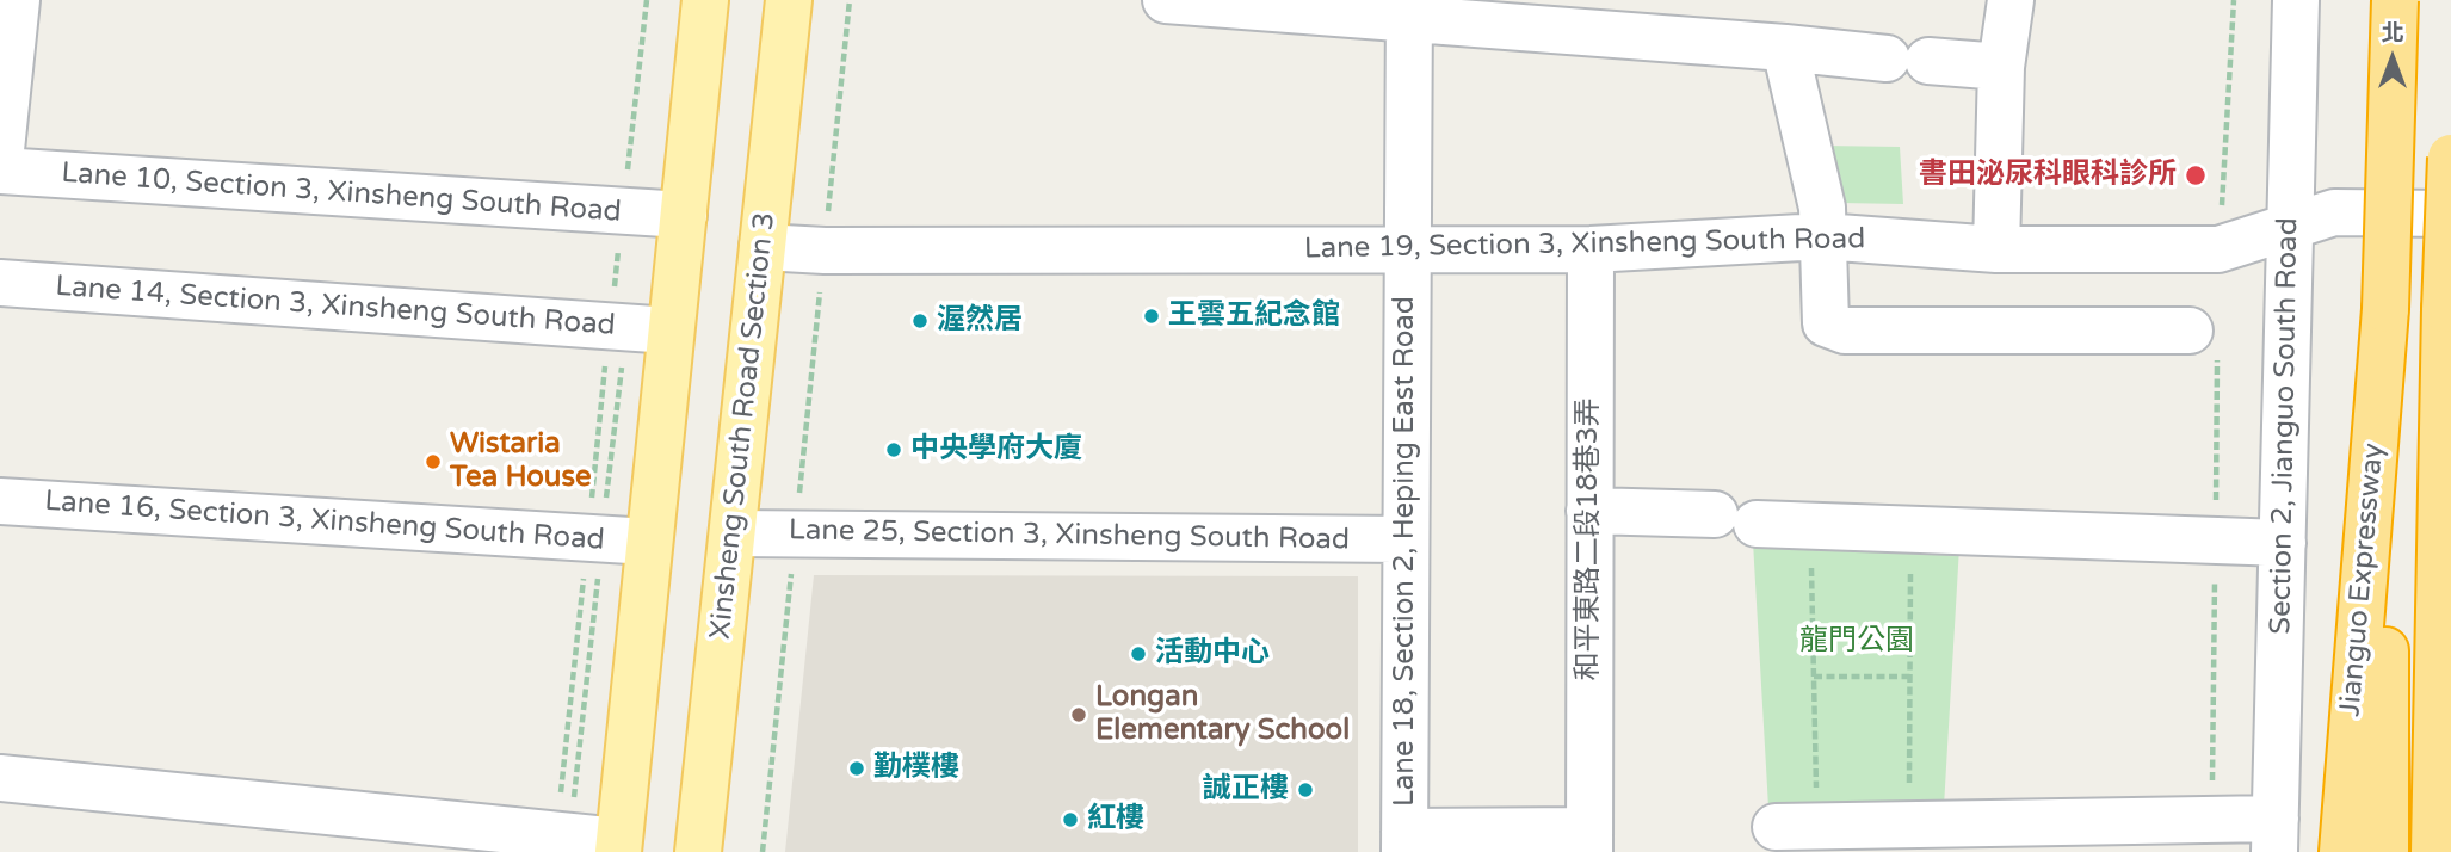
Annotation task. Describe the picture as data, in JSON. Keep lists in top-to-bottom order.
{
  "streets": {
    "highway": ["Jianguo Expressway"],
    "main road": ["Xinsheng South Road Section 3"],
    "street": [
      "Lane 10, Section 3, Xinsheng South Road",
      "Lane 19, Section 3, Xinsheng South Road",
      "Lane 14, Section 3, Xinsheng South Road",
      "Section 2, Jianguo South Road",
      "Lane 16, Section 3, Xinsheng South Road",
      "Lane 25, Section 3, Xinsheng South Road",
      "和平東路二段18巷3弄",
      "Lane 18, Section 2, Heping East Road"
    ]
  },
  "crossings": [
    ["Lane 19, Section 3, Xinsheng South Road", "Xinsheng South Road Section 3"],
    ["Lane 19, Section 3, Xinsheng South Road", "Section 2, Jianguo South Road"],
    ["Lane 19, Section 3, Xinsheng South Road", "和平東路二段18巷3弄"],
    ["Lane 19, Section 3, Xinsheng South Road", "Lane 18, Section 2, Heping East Road"],
    ["Xinsheng South Road Section 3", "Lane 25, Section 3, Xinsheng South Road"],
    ["Lane 25, Section 3, Xinsheng South Road", "Lane 18, Section 2, Heping East Road"],
    ["和平東路二段18巷3弄", "Lane 18, Section 2, Heping East Road"]
  ],
  "parks": ["龍門公園"],
  "places": [
    "書田泌尿科眼科診所",
    "王雲五紀念館",
    "渥然居",
    "中央學府大廈",
    "Wistaria Tea House",
    "活動中心",
    "Longan Elementary School",
    "勤樸樓",
    "誠正樓",
    "紅樓"
  ],
  "north": "top"
}
